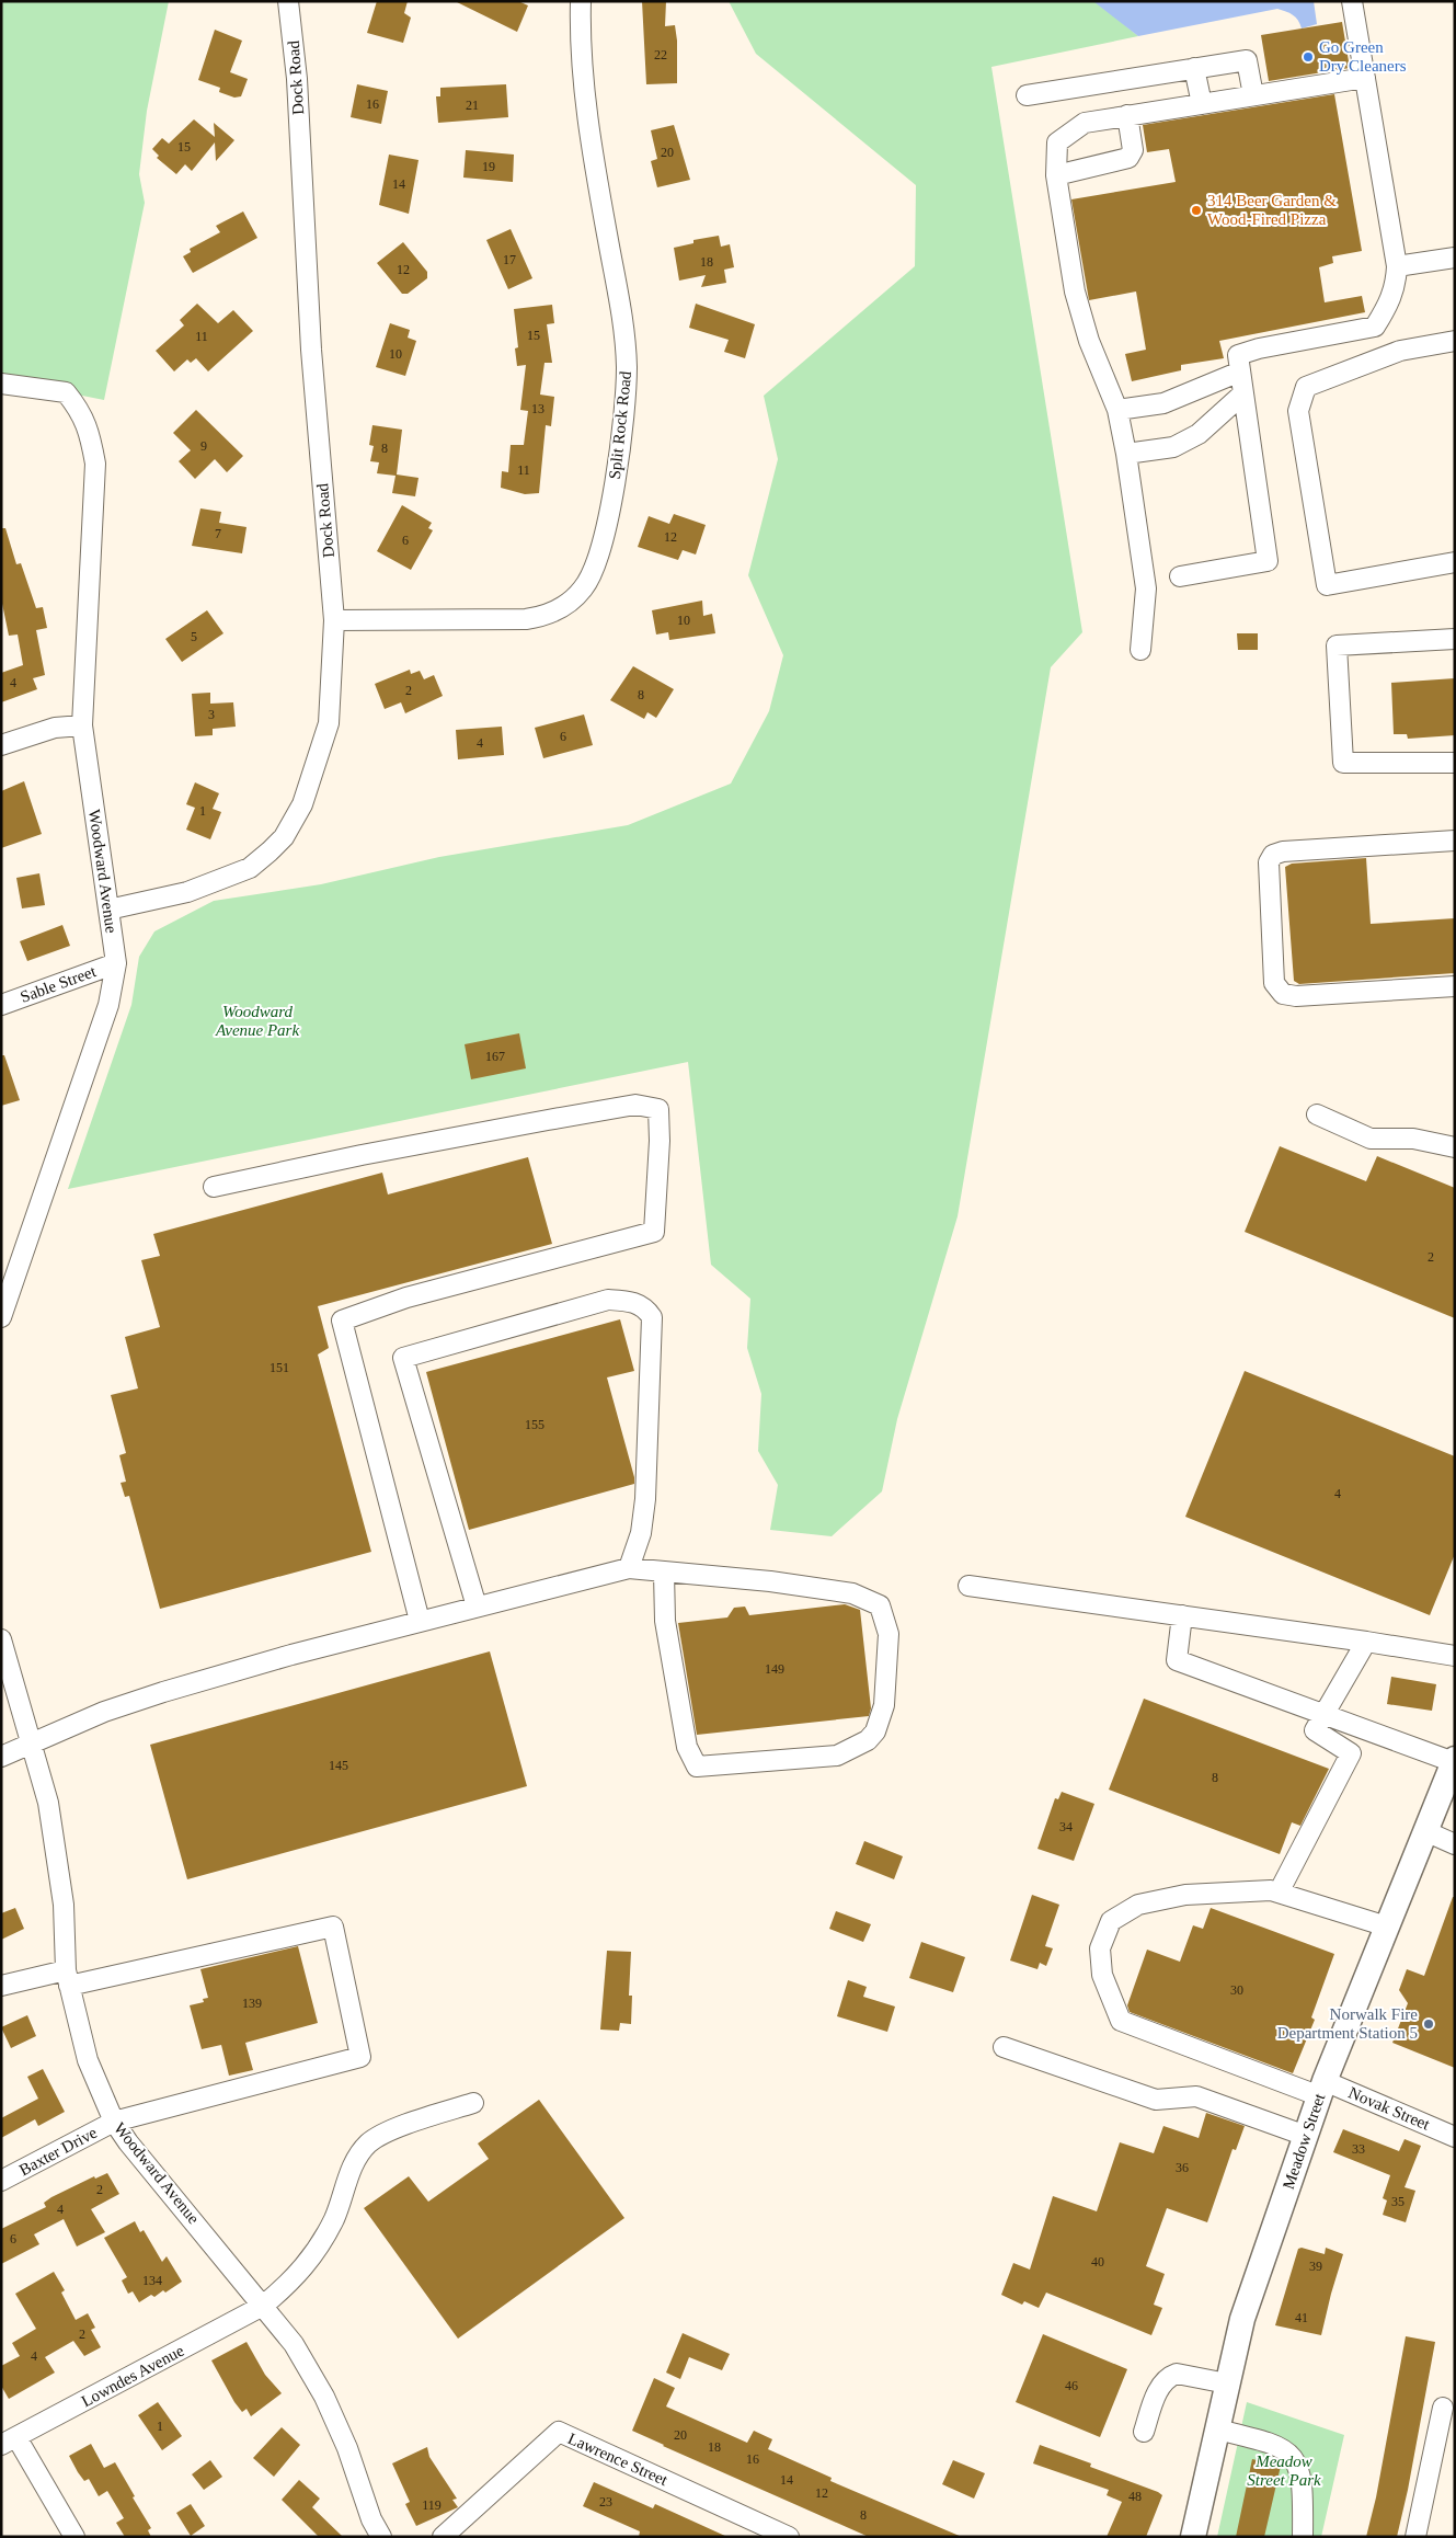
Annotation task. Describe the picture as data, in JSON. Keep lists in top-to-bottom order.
{
  "streets": {
    "main road": ["Meadow Street"],
    "street": [
      "Dock Road",
      "Split Rock Road",
      "Woodward Avenue",
      "Sable Street",
      "Novak Street",
      "Baxter Drive",
      "Lowndes Avenue",
      "Lawrence Street"
    ]
  },
  "crossings": [
    ["Dock Road", "Split Rock Road"],
    ["Dock Road", "Woodward Avenue"],
    ["Woodward Avenue", "Sable Street"],
    ["Woodward Avenue", "Baxter Drive"],
    ["Woodward Avenue", "Lowndes Avenue"],
    ["Novak Street", "Meadow Street"]
  ],
  "parks": ["Woodward Avenue Park", "Meadow Street Park"],
  "places": ["Go Green Dry Cleaners", "314 Beer Garden & Wood-Fired Pizza", "Norwalk Fire Department Station 5"],
  "house_numbers": [
    "22",
    "16",
    "21",
    "15",
    "20",
    "19",
    "14",
    "17",
    "18",
    "12",
    "15",
    "11",
    "10",
    "13",
    "9",
    "8",
    "11",
    "7",
    "12",
    "6",
    "10",
    "5",
    "4",
    "2",
    "8",
    "3",
    "6",
    "4",
    "1",
    "167",
    "2",
    "151",
    "155",
    "4",
    "149",
    "145",
    "8",
    "34",
    "30",
    "139",
    "33",
    "36",
    "2",
    "35",
    "4",
    "6",
    "40",
    "39",
    "134",
    "41",
    "2",
    "4",
    "46",
    "1",
    "20",
    "18",
    "16",
    "14",
    "12",
    "48",
    "23",
    "119",
    "8"
  ]
}
